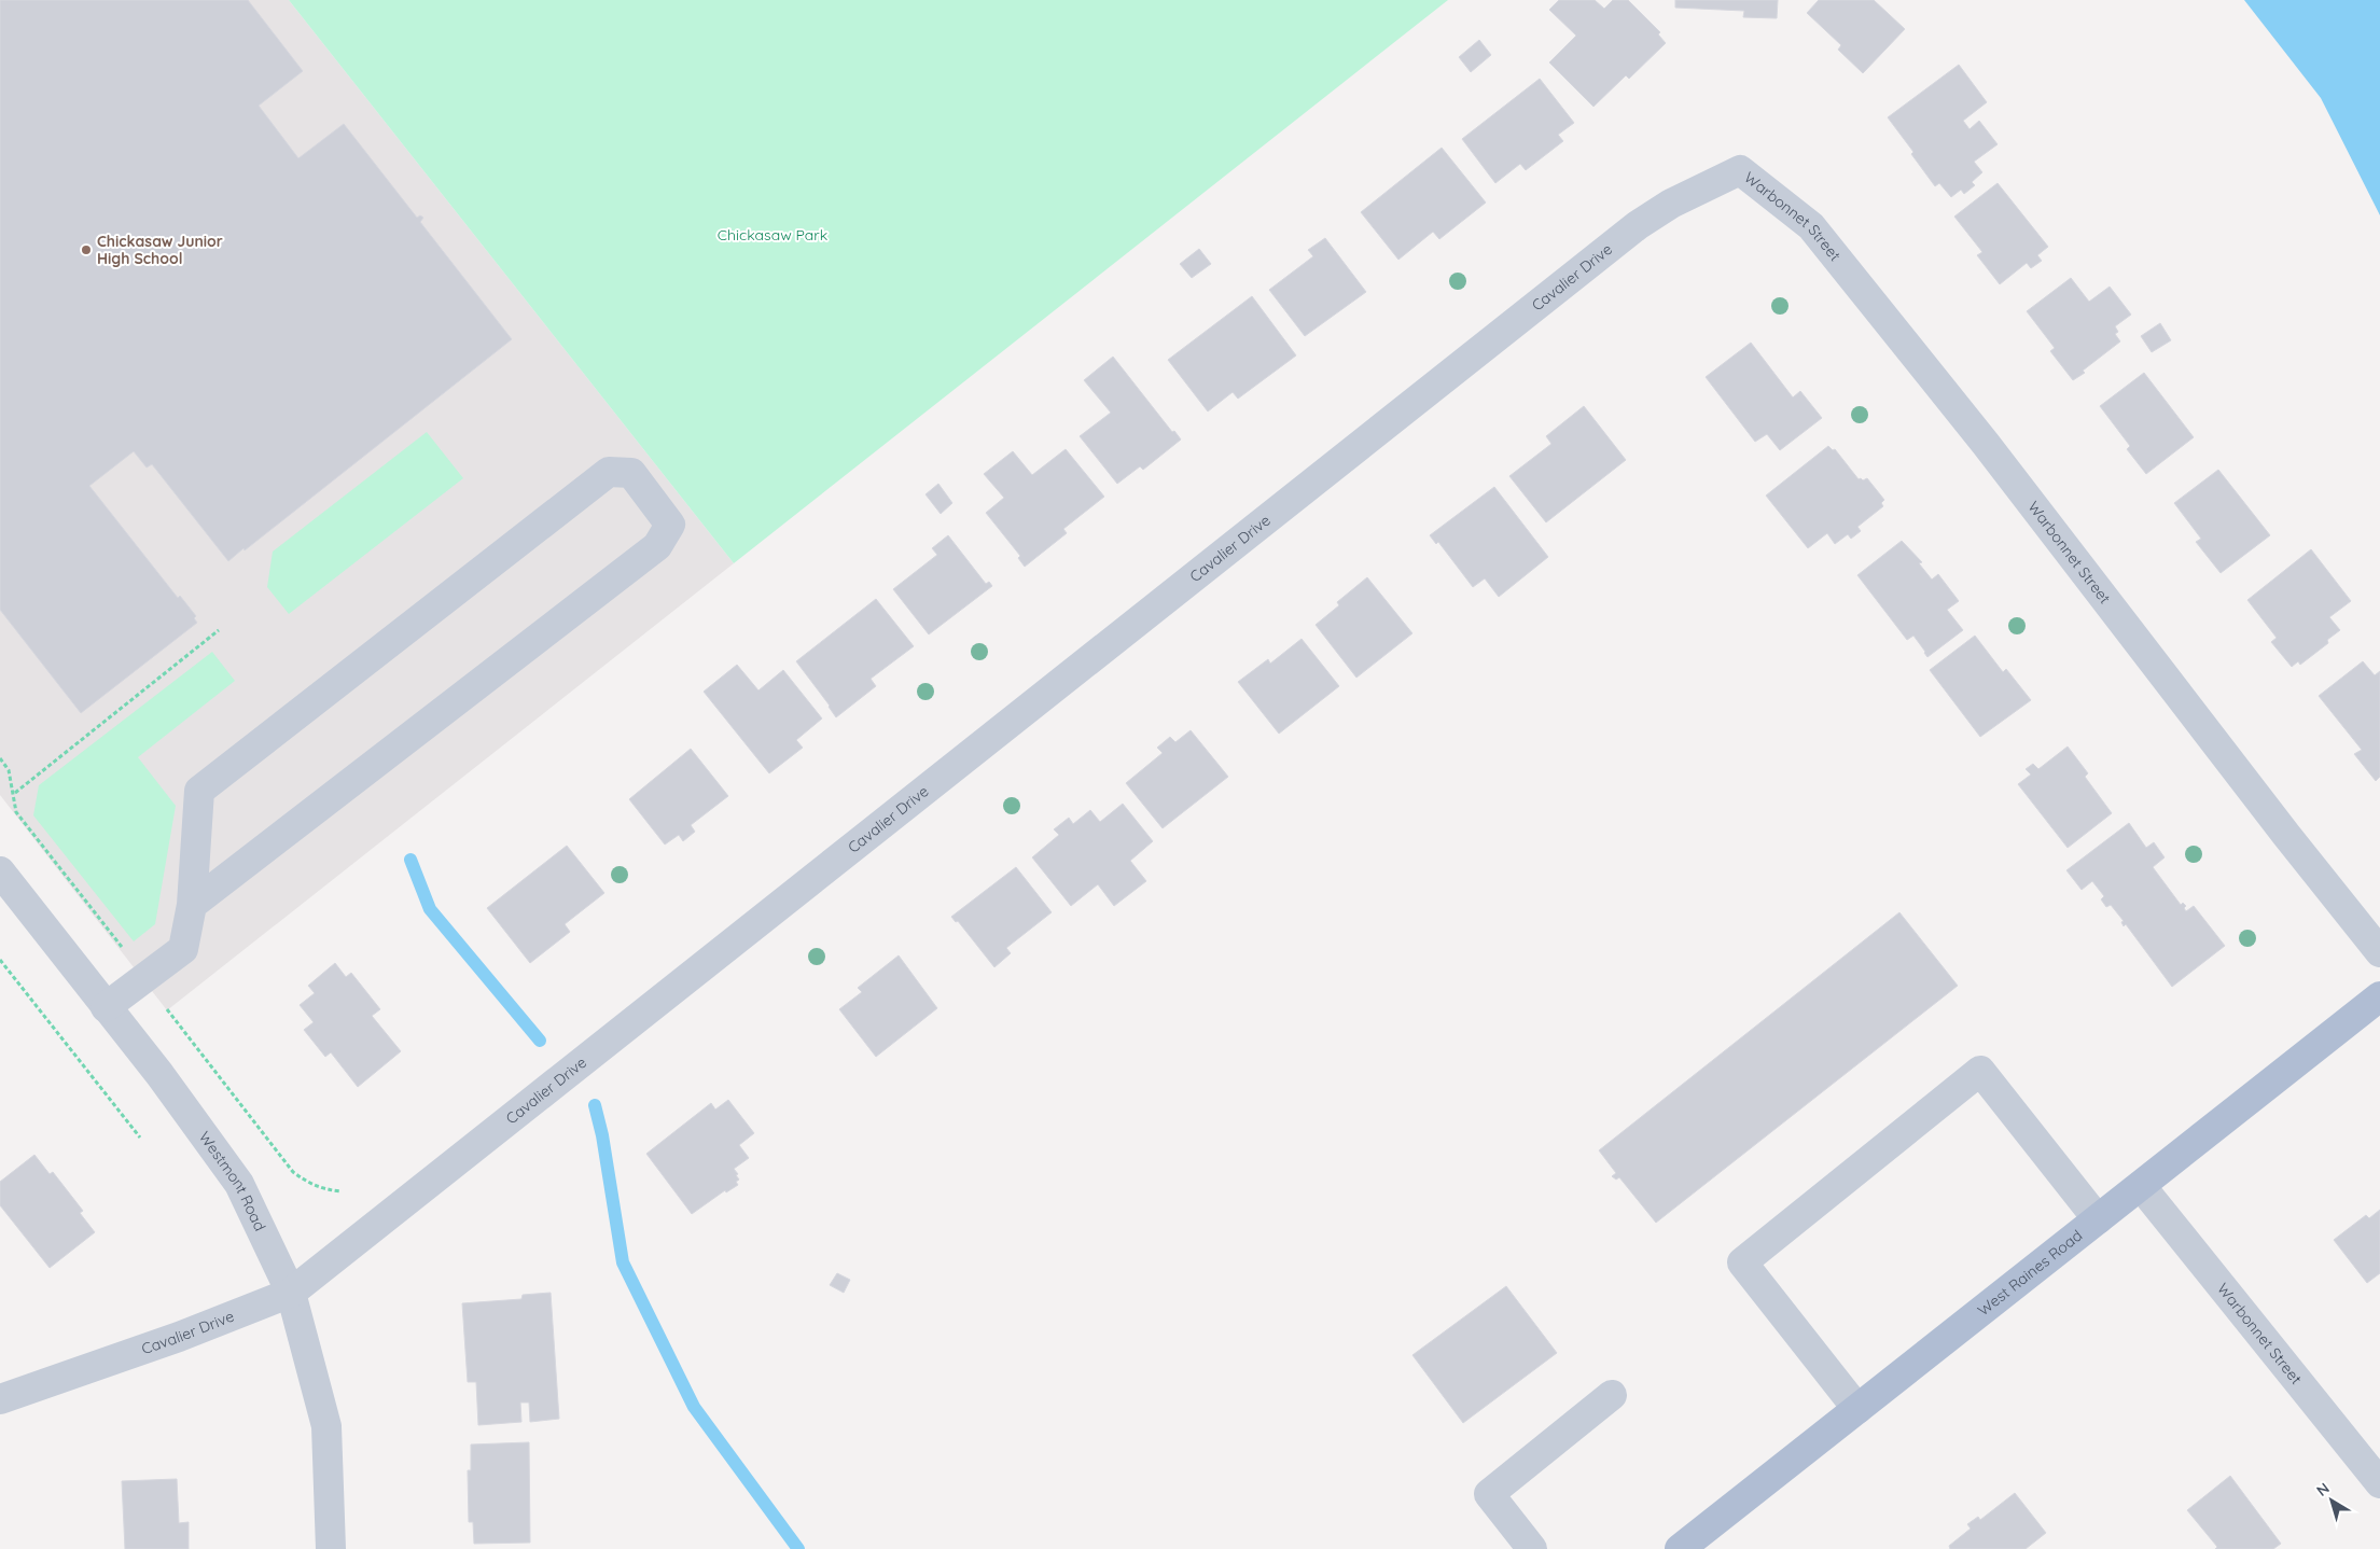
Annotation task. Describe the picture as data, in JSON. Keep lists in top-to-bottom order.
{
  "streets": {
    "main road": ["West Raines Road"],
    "street": ["Warbonnet Street", "Cavalier Drive", "Westmont Road"]
  },
  "crossings": [
    ["Warbonnet Street", "Cavalier Drive"],
    ["Warbonnet Street", "West Raines Road"],
    ["Cavalier Drive", "Westmont Road"]
  ],
  "parks": ["Chickasaw Park"],
  "places": ["Chickasaw Junior High School"],
  "north": "top left"
}
